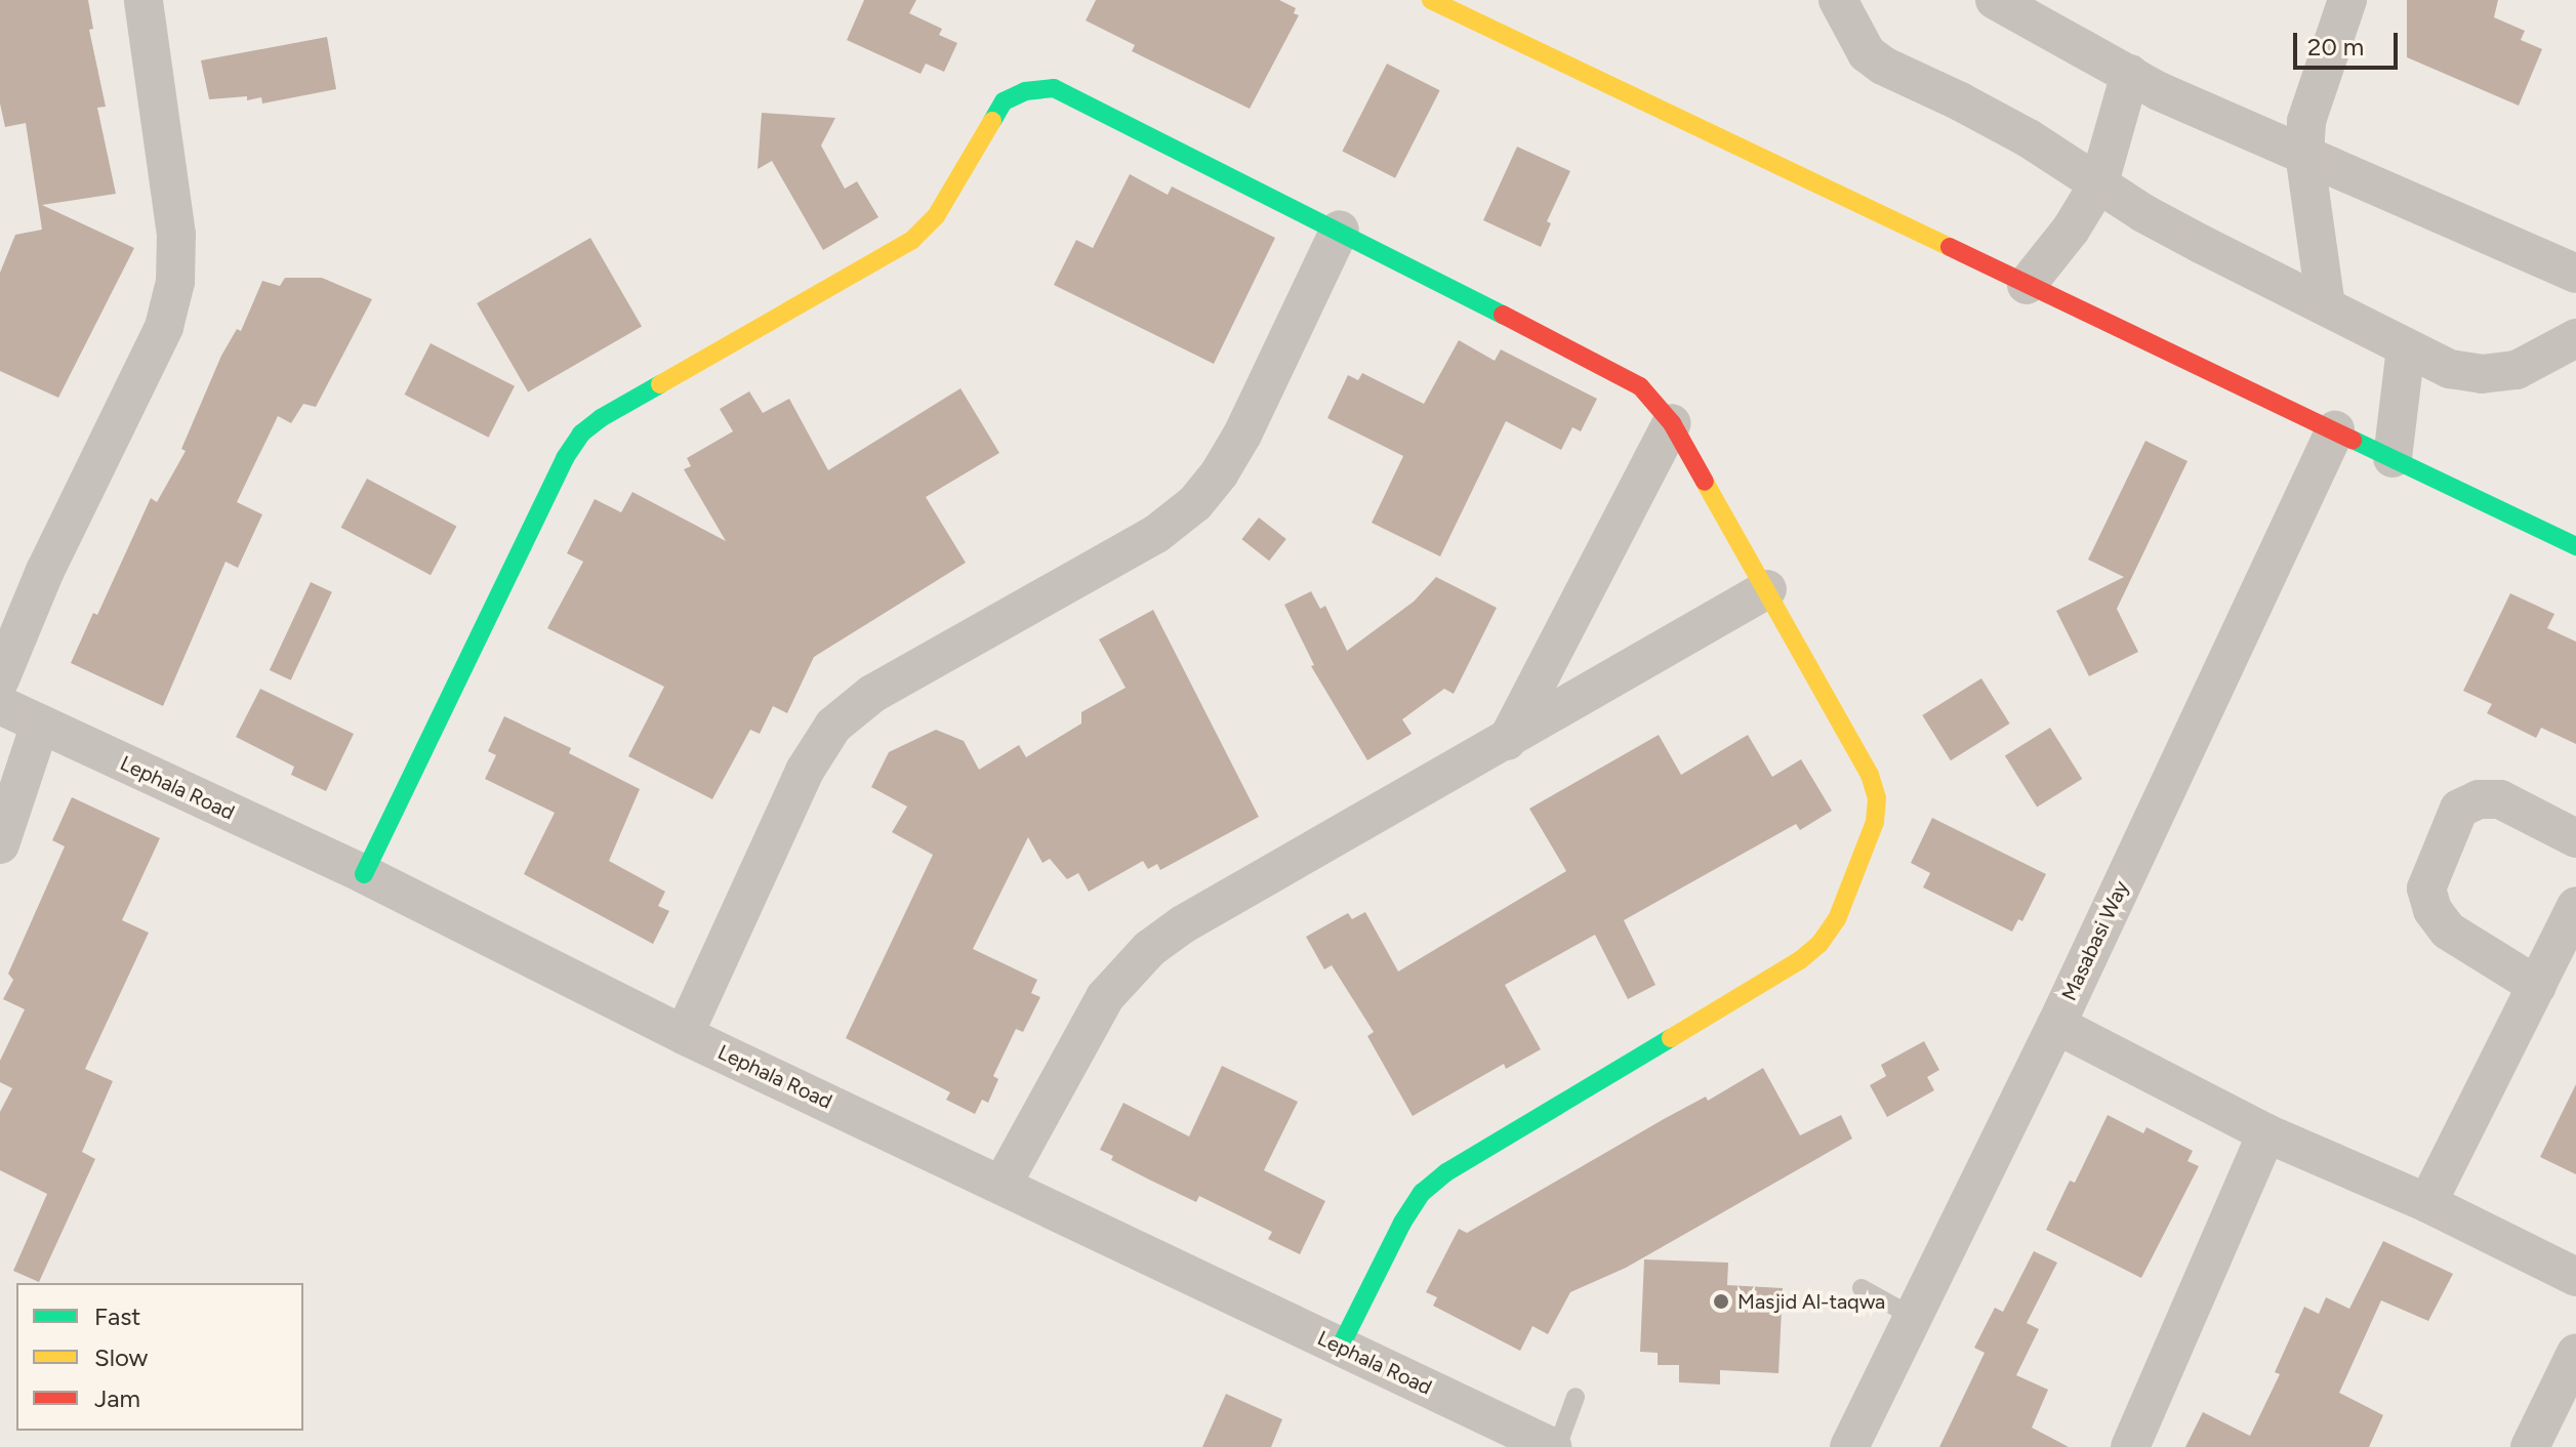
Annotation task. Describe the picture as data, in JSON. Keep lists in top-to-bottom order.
{
  "streets": {
    "street": ["Lephala Road", "Masabasi Way"]
  },
  "places": ["Masjid Al-taqwa"],
  "legend": ["Fast", "Slow", "Jam"],
  "scale_bar": "20 m"
}
